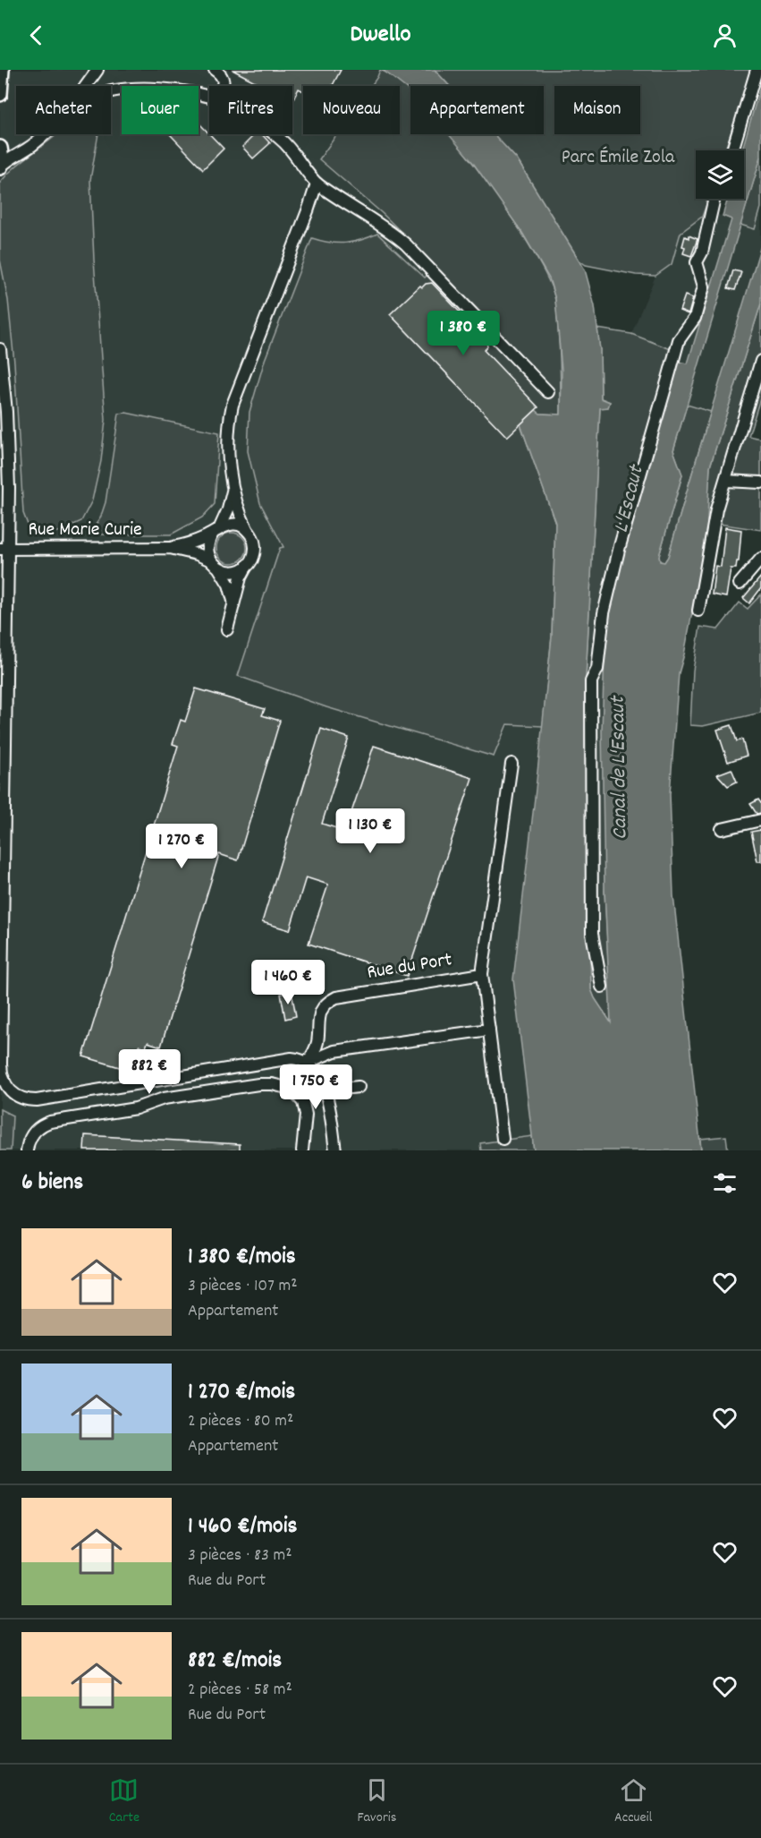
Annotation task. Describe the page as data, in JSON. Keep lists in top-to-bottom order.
{
  "streets": {
    "street": ["Rue Marie Curie", "Rue du Port"]
  },
  "water": ["L'Escaut", "Canal de L'Escaut"],
  "parks": ["Parc Émile Zola"],
  "page": {
    "header": "Dwello",
    "chip": [
      "Acheter",
      "Louer",
      "Filtres",
      "Nouveau",
      "Appartement",
      "Maison"
    ],
    "price": [
      "1 380 €",
      "1 130 €",
      "1 270 €",
      "1 460 €",
      "882 €",
      "1 750 €"
    ],
    "heading": "6 biens",
    "list": [
      {
        "name": "1 380 €/mois",
        "note": "3 pièces · 107 m² · Appartement"
      },
      {
        "name": "1 270 €/mois",
        "note": "2 pièces · 80 m² · Appartement"
      },
      {
        "name": "1 460 €/mois",
        "note": "3 pièces · 83 m² · Rue du Port"
      },
      {
        "name": "882 €/mois",
        "note": "2 pièces · 58 m² · Rue du Port"
      }
    ],
    "tabs": ["Carte", "Favoris", "Accueil"]
  }
}
